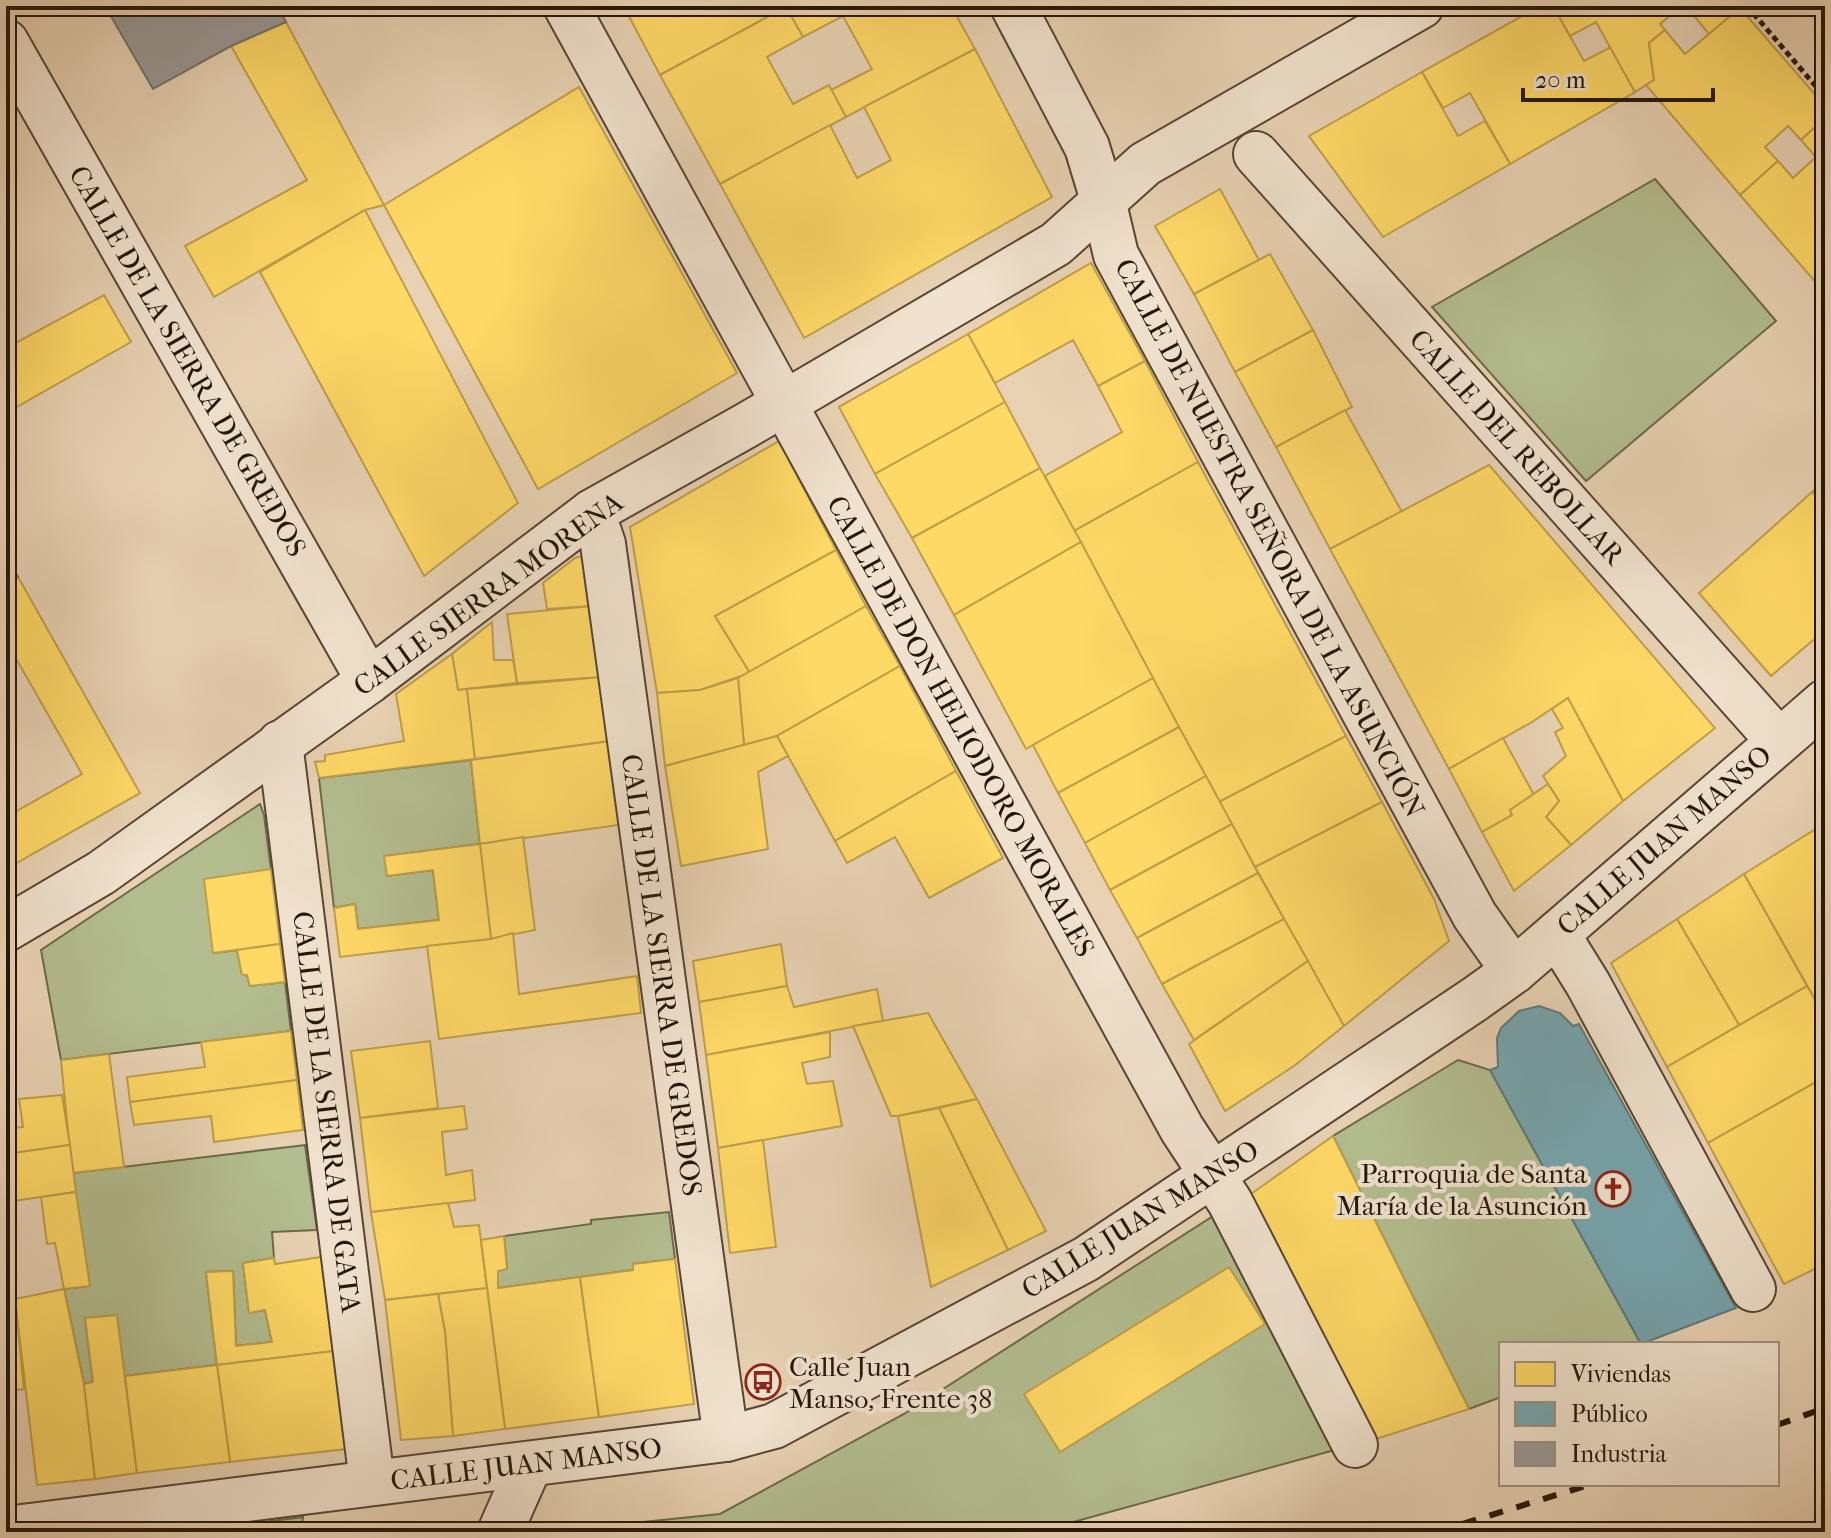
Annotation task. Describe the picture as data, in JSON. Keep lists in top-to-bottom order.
{
  "streets": {
    "street": [
      "CALLE DE LA SIERRA DE GREDOS",
      "CALLE DEL REBOLLAR",
      "CALLE DE NUESTRA SEÑORA DE LA ASUNCIÓN",
      "CALLE SIERRA MORENA",
      "CALLE DE DON HELIODORO MORALES",
      "CALLE JUAN MANSO",
      "CALLE DE LA SIERRA DE GATA"
    ]
  },
  "crossings": [
    ["CALLE DE LA SIERRA DE GREDOS", "CALLE SIERRA MORENA"],
    ["CALLE DE LA SIERRA DE GREDOS", "CALLE JUAN MANSO"],
    ["CALLE DEL REBOLLAR", "CALLE JUAN MANSO"],
    ["CALLE DE NUESTRA SEÑORA DE LA ASUNCIÓN", "CALLE SIERRA MORENA"],
    ["CALLE DE NUESTRA SEÑORA DE LA ASUNCIÓN", "CALLE JUAN MANSO"],
    ["CALLE SIERRA MORENA", "CALLE DE DON HELIODORO MORALES"],
    ["CALLE SIERRA MORENA", "CALLE DE LA SIERRA DE GATA"],
    ["CALLE DE DON HELIODORO MORALES", "CALLE JUAN MANSO"],
    ["CALLE JUAN MANSO", "CALLE DE LA SIERRA DE GATA"]
  ],
  "places": {
    "church": ["Parroquia de Santa María de la Asunción"],
    "bus stop": ["Calle Juan Manso, Frente 38"]
  },
  "legend": ["Viviendas", "Público", "Industria"],
  "scale_bar": "20 m"
}
